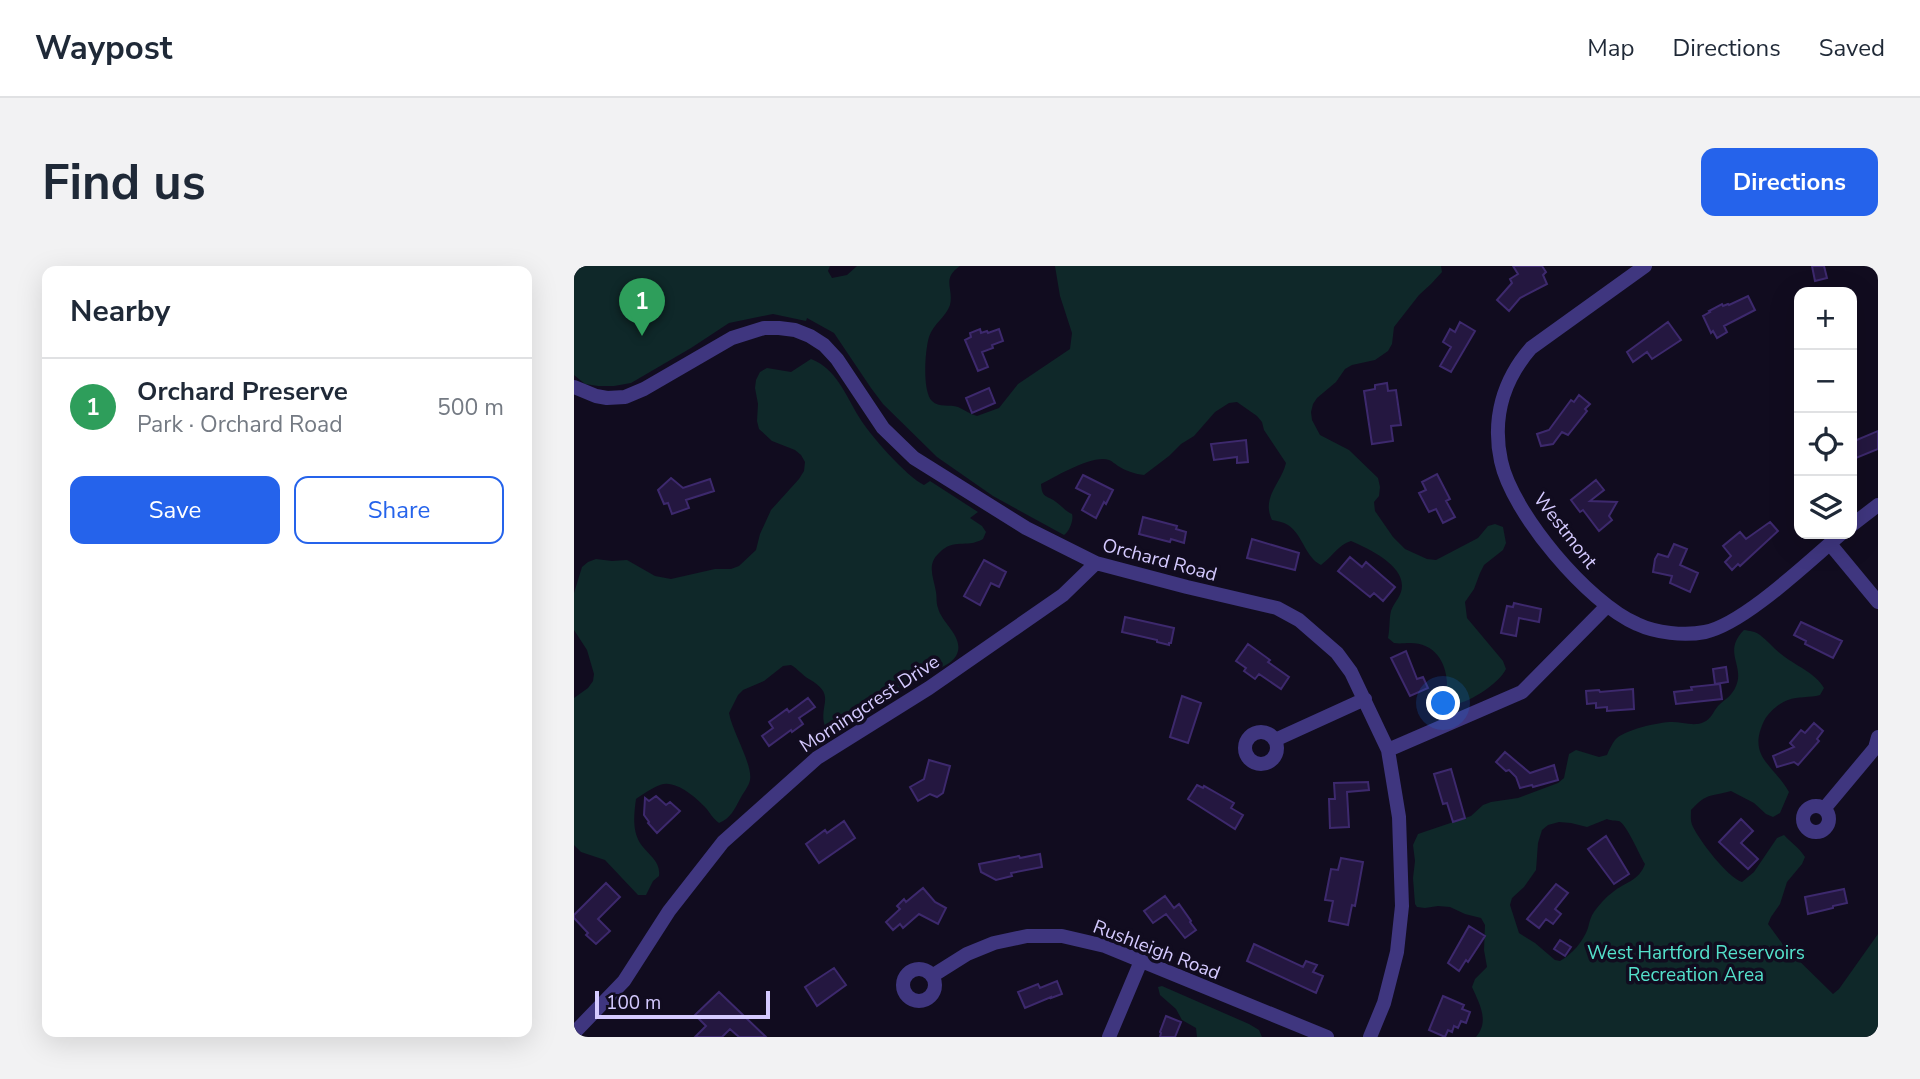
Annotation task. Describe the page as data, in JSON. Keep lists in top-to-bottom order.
{
  "streets": {
    "street": [
      "Westmont",
      "Orchard Road",
      "Morningcrest Drive",
      "Rushleigh Road"
    ]
  },
  "crossings": [
    ["Orchard Road", "Morningcrest Drive"]
  ],
  "parks": ["West Hartford Reservoirs Recreation Area"],
  "scale_bar": "100 m",
  "page": {
    "header": "Waypost",
    "nav": ["Map", "Directions", "Saved"],
    "buttons": [
      "Directions",
      ["Save", "Share"]
    ],
    "title": "Find us",
    "heading": "Nearby",
    "pins": "1",
    "map_buttons": ["+", "−"],
    "list": [
      {
        "mark": "1",
        "name": "Orchard Preserve",
        "note": "Park · Orchard Road",
        "value": "500 m"
      }
    ],
    "scale": "100 m"
  }
}
